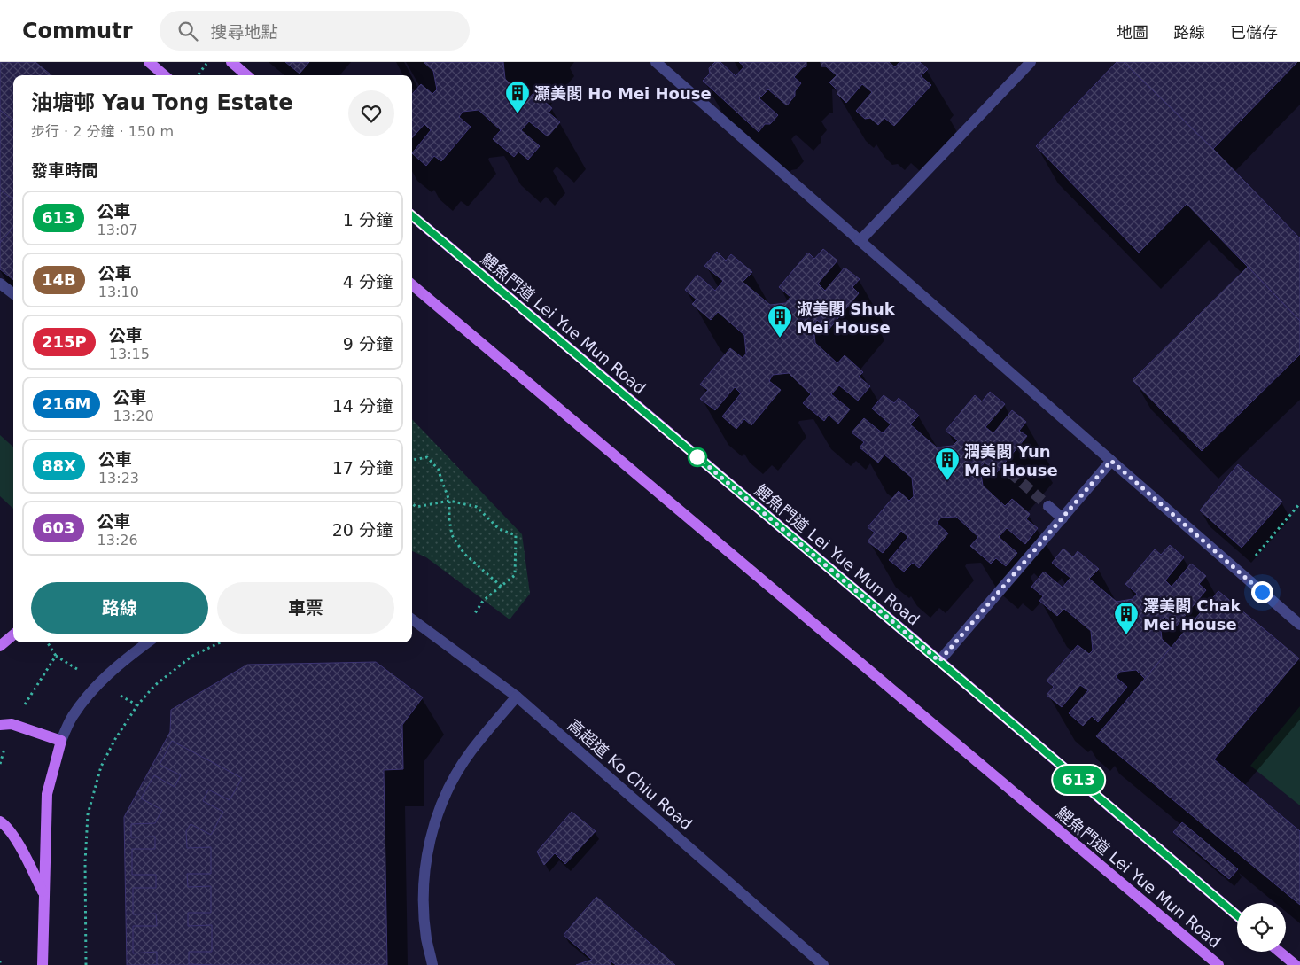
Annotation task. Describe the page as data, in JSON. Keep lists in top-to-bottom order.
{
  "streets": {
    "main road": ["鯉魚門道 Lei Yue Mun Road"],
    "street": ["高超道 Ko Chiu Road"]
  },
  "places": {
    "building": [
      "灝美閣 Ho Mei House",
      "淑美閣 Shuk Mei House",
      "潤美閣 Yun Mei House",
      "澤美閣 Chak Mei House"
    ]
  },
  "lines": ["bus line 613"],
  "page": {
    "header": "Commutr",
    "search": "搜尋地點",
    "nav": ["地圖", "路線", "已儲存"],
    "on_map": "613",
    "heading": [
      ["油塘邨 Yau Tong Estate", "步行 · 2 分鐘 · 150 m"],
      "發車時間"
    ],
    "list": [
      {
        "mark": "613",
        "name": "公車",
        "note": "13:07",
        "value": "1 分鐘"
      },
      {
        "mark": "14B",
        "name": "公車",
        "note": "13:10",
        "value": "4 分鐘"
      },
      {
        "mark": "215P",
        "name": "公車",
        "note": "13:15",
        "value": "9 分鐘"
      },
      {
        "mark": "216M",
        "name": "公車",
        "note": "13:20",
        "value": "14 分鐘"
      },
      {
        "mark": "88X",
        "name": "公車",
        "note": "13:23",
        "value": "17 分鐘"
      },
      {
        "mark": "603",
        "name": "公車",
        "note": "13:26",
        "value": "20 分鐘"
      }
    ],
    "buttons": ["路線", "車票"]
  }
}
